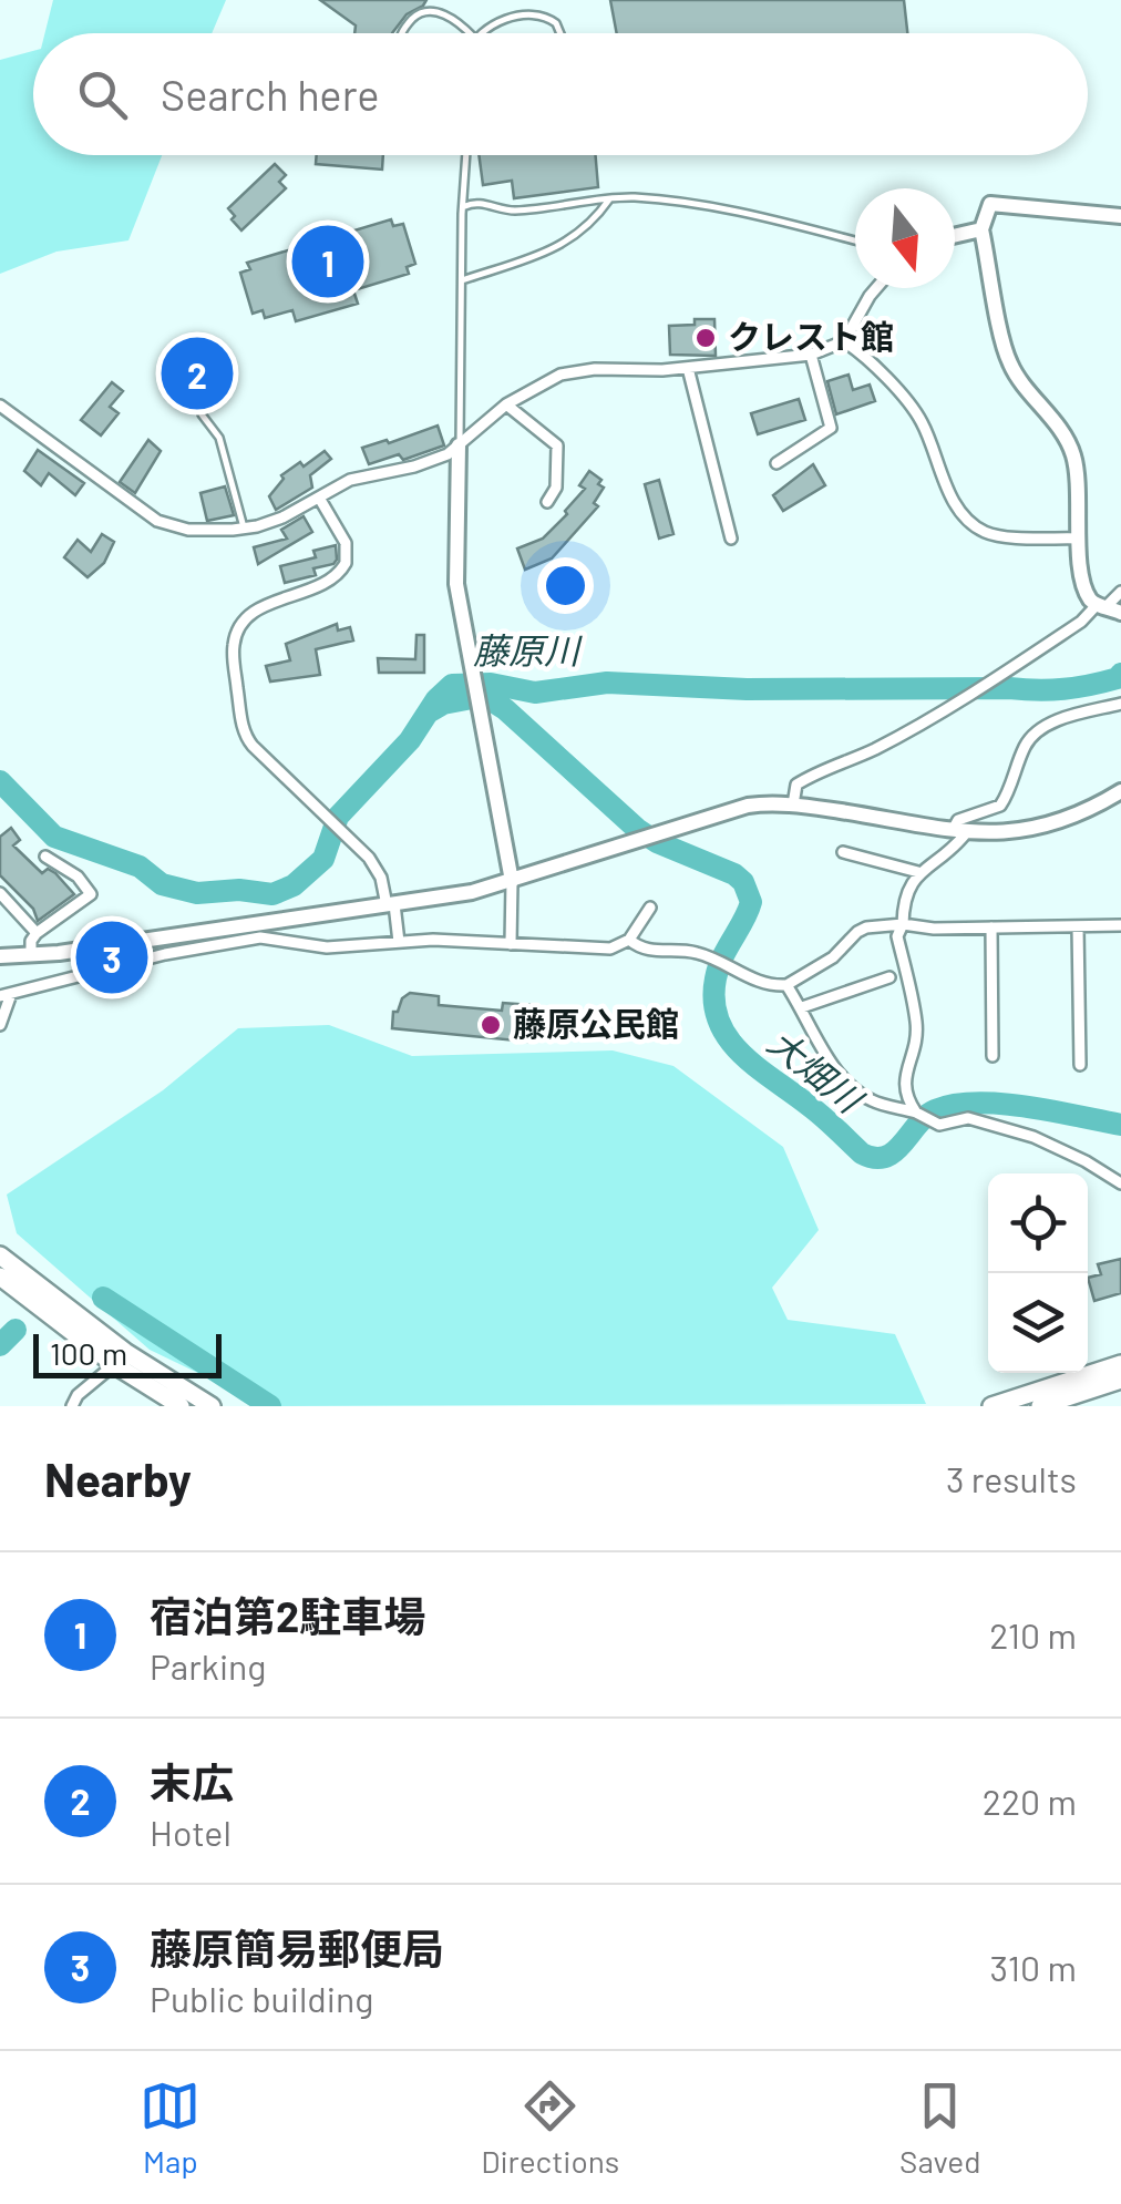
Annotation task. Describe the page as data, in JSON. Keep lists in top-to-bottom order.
{
  "water": ["藤原川", "大畑川"],
  "places": ["クレスト館", "藤原公民館"],
  "scale_bar": "100 m",
  "north": "bottom",
  "page": {
    "search": "Search here",
    "pins": ["1", "2", "3"],
    "scale": "100 m",
    "heading": ["Nearby", "3 results"],
    "list": [
      {
        "mark": "1",
        "name": "宿泊第2駐車場",
        "note": "Parking",
        "value": "210 m"
      },
      {
        "mark": "2",
        "name": "末広",
        "note": "Hotel",
        "value": "220 m"
      },
      {
        "mark": "3",
        "name": "藤原簡易郵便局",
        "note": "Public building",
        "value": "310 m"
      }
    ],
    "nav": ["Map", "Directions", "Saved"]
  }
}
